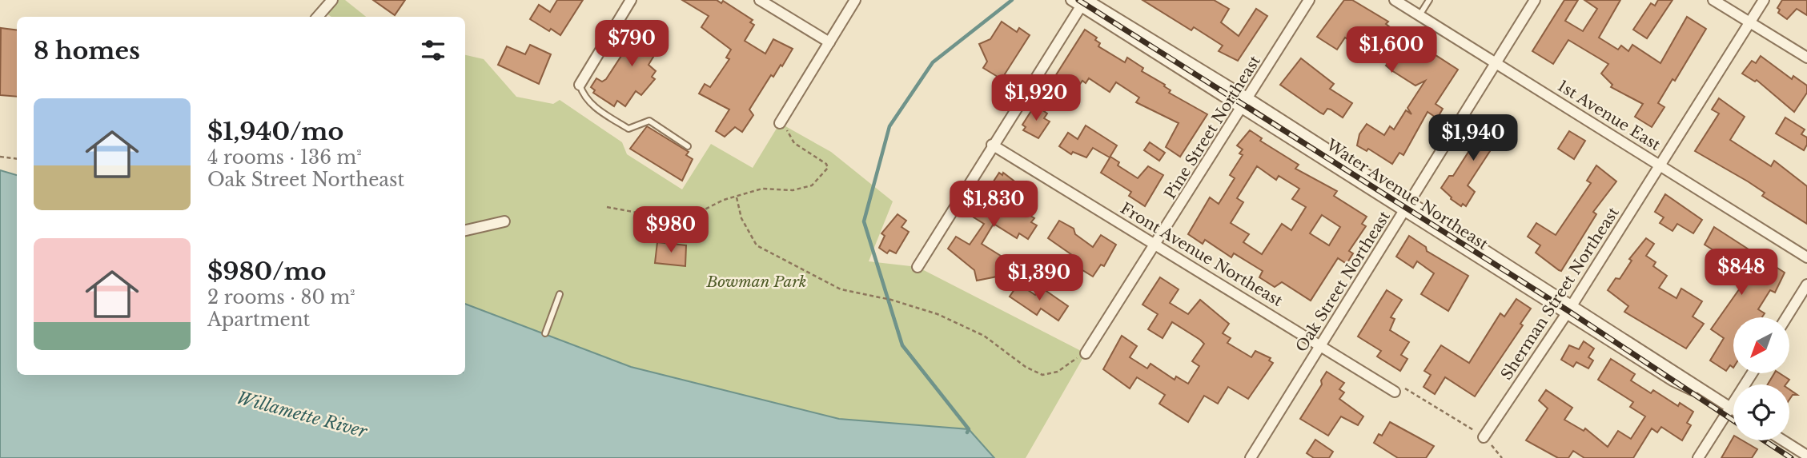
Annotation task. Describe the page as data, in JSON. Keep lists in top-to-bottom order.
{
  "streets": {
    "street": [
      "1st Avenue East",
      "Pine Street Northeast",
      "Water Avenue Northeast",
      "Front Avenue Northeast",
      "Oak Street Northeast",
      "Sherman Street Northeast"
    ]
  },
  "crossings": [
    ["1st Avenue East", "Oak Street Northeast"],
    ["1st Avenue East", "Sherman Street Northeast"],
    ["Pine Street Northeast", "Water Avenue Northeast"],
    ["Pine Street Northeast", "Front Avenue Northeast"],
    ["Water Avenue Northeast", "Oak Street Northeast"],
    ["Water Avenue Northeast", "Sherman Street Northeast"],
    ["Front Avenue Northeast", "Oak Street Northeast"]
  ],
  "water": ["Willamette River"],
  "parks": ["Bowman Park"],
  "north": "bottom left",
  "page": {
    "heading": "8 homes",
    "price": [
      "$790",
      "$1,600",
      "$1,920",
      "$1,940",
      "$1,830",
      "$980",
      "$848",
      "$1,390"
    ],
    "list": [
      {
        "name": "$1,940/mo",
        "note": "4 rooms · 136 m² · Oak Street Northeast"
      },
      {
        "name": "$980/mo",
        "note": "2 rooms · 80 m² · Apartment"
      }
    ]
  }
}
